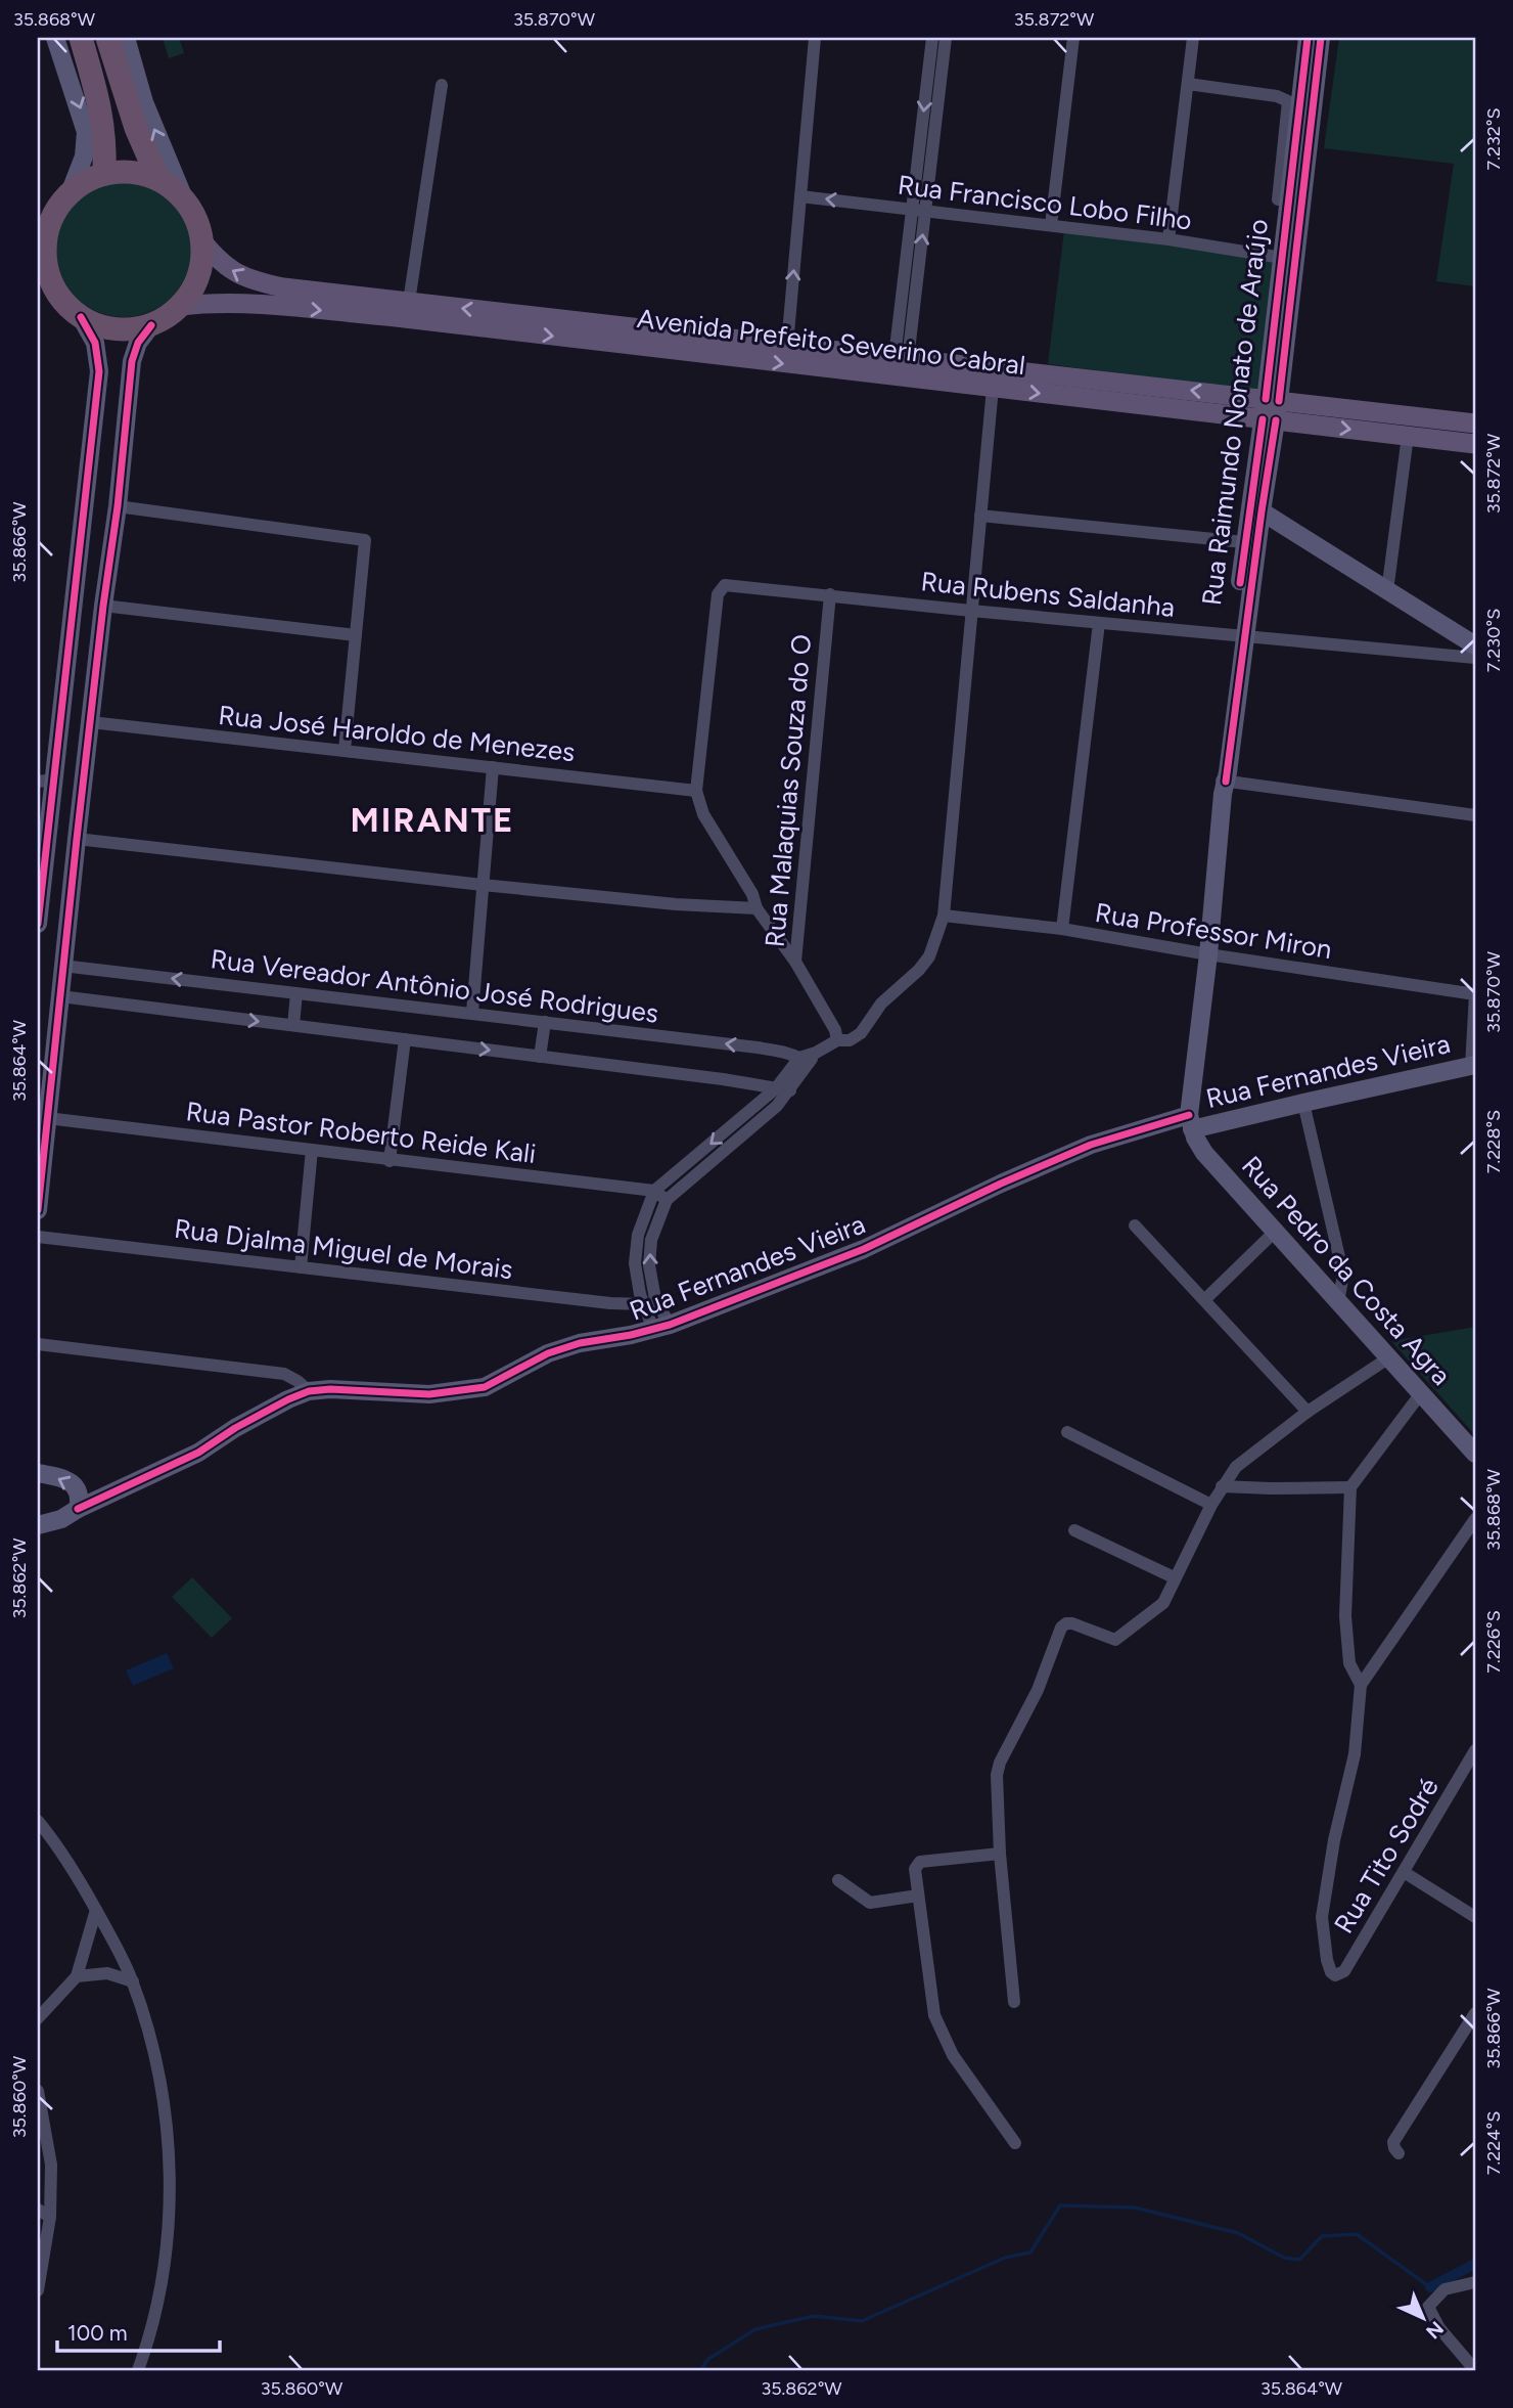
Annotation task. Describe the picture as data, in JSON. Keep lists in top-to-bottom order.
{
  "streets": {
    "main road": ["Avenida Prefeito Severino Cabral"],
    "street": [
      "Rua Francisco Lobo Filho",
      "Rua Raimundo Nonato de Araújo",
      "Rua Rubens Saldanha",
      "Rua José Haroldo de Menezes",
      "Rua Malaquias Souza do O",
      "Rua Professor Miron",
      "Rua Vereador Antônio José Rodrigues",
      "Rua Fernandes Vieira",
      "Rua Pastor Roberto Reide Kali",
      "Rua Djalma Miguel de Morais",
      "Rua Pedro da Costa Agra",
      "Rua Tito Sodré"
    ]
  },
  "crossings": [
    ["Rua Francisco Lobo Filho", "Rua Raimundo Nonato de Araújo"],
    ["Avenida Prefeito Severino Cabral", "Rua Raimundo Nonato de Araújo"],
    ["Rua Raimundo Nonato de Araújo", "Rua Rubens Saldanha"],
    ["Rua Raimundo Nonato de Araújo", "Rua Professor Miron"],
    ["Rua Raimundo Nonato de Araújo", "Rua Fernandes Vieira"],
    ["Rua Raimundo Nonato de Araújo", "Rua Pedro da Costa Agra"],
    ["Rua Rubens Saldanha", "Rua José Haroldo de Menezes"],
    ["Rua Rubens Saldanha", "Rua Malaquias Souza do O"],
    ["Rua Fernandes Vieira", "Rua Pedro da Costa Agra"]
  ],
  "districts": ["MIRANTE"],
  "scale_bar": "100 m",
  "north": "bottom right",
  "coordinates": [
    "35.868°W",
    "35.870°W",
    "35.872°W",
    "7.232°S",
    "35.866°W",
    "7.230°S",
    "35.864°W",
    "7.228°S",
    "35.862°W",
    "7.226°S",
    "35.860°W",
    "7.224°S"
  ]
}
